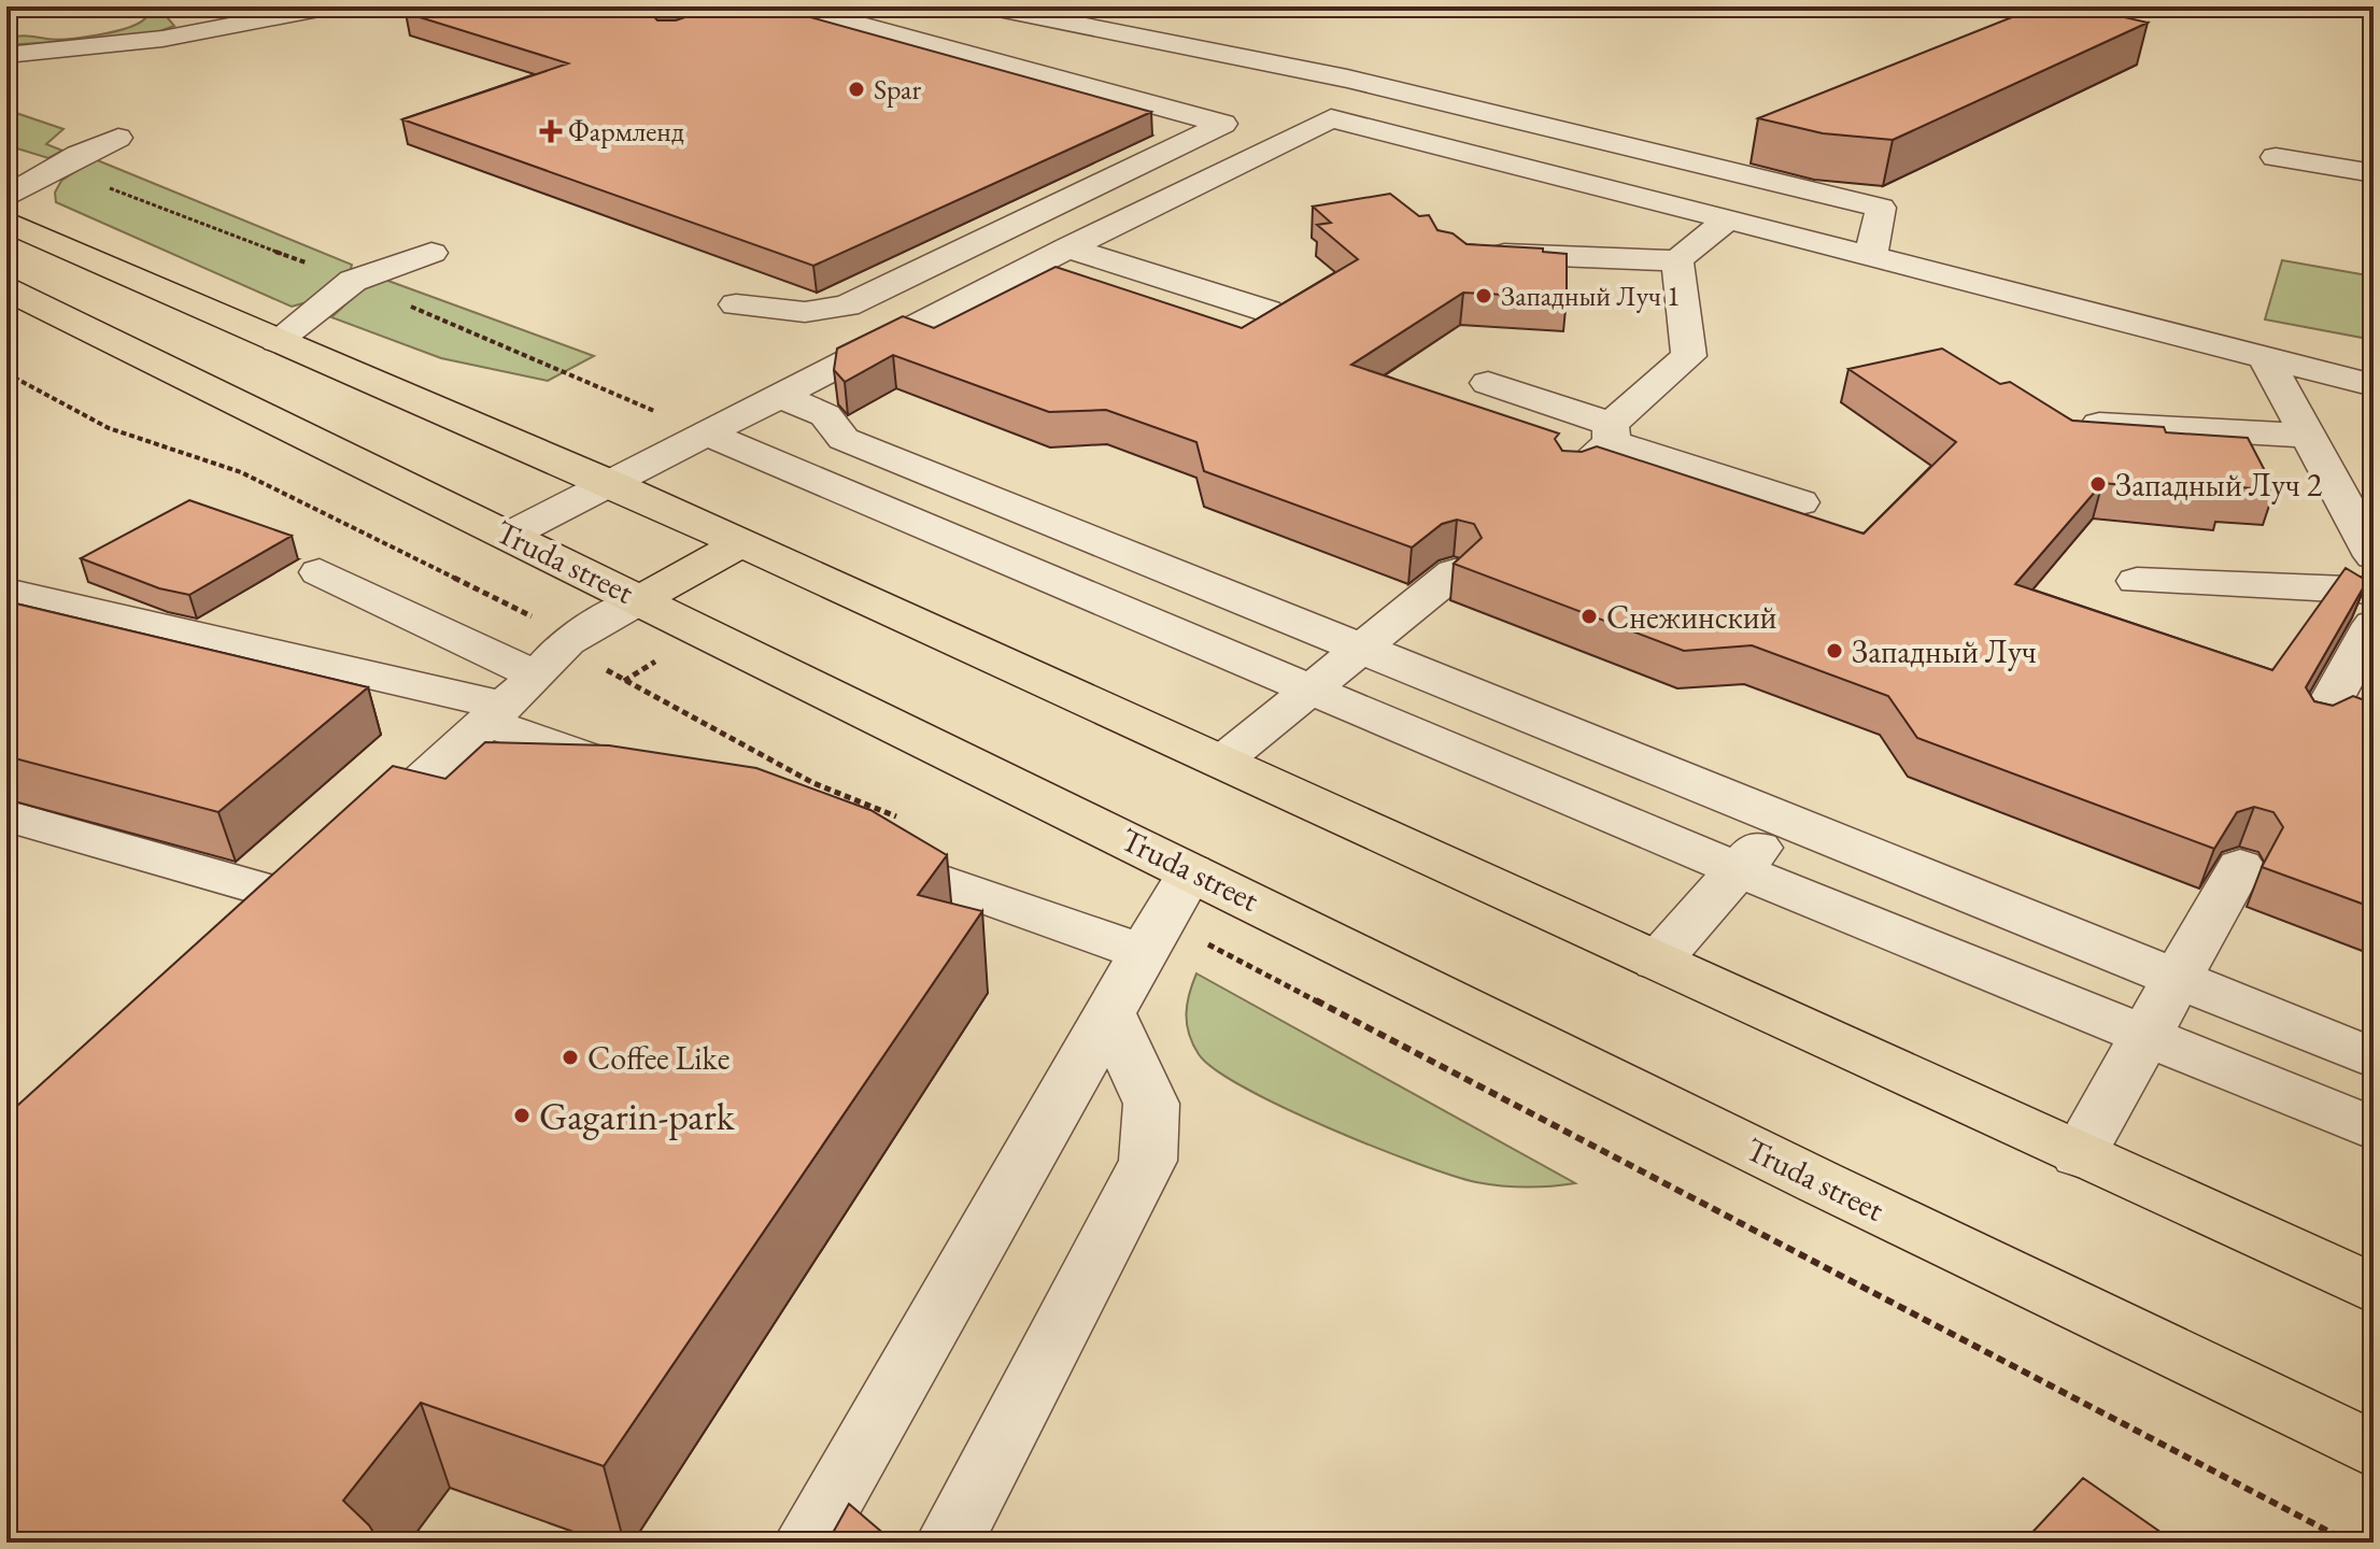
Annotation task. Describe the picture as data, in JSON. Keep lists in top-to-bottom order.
{
  "streets": {
    "main road": ["Truda street"]
  },
  "places": {
    "other": [
      "Spar",
      "Западный Луч 1",
      "Западный Луч 2",
      "Снежинский",
      "Западный Луч",
      "Coffee Like",
      "Gagarin-park"
    ],
    "health": ["Фармленд"]
  }
}
